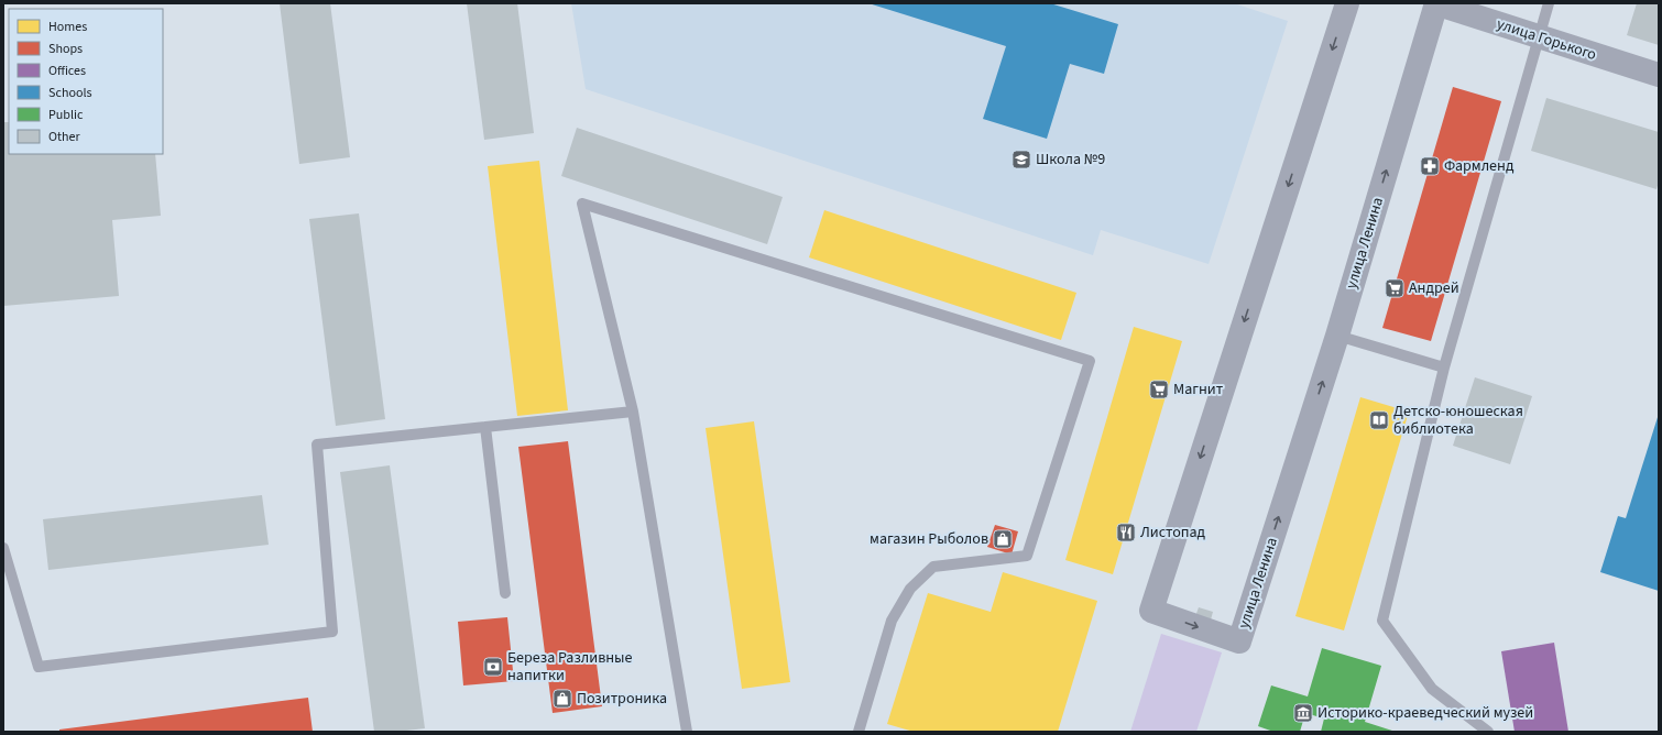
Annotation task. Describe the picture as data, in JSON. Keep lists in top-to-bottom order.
{
  "streets": {
    "main road": ["улица Горького", "улица Ленина"]
  },
  "crossings": [
    ["улица Горького", "улица Ленина"]
  ],
  "places": {
    "school or university": ["Школа №9"],
    "pharmacy": ["Фармленд"],
    "supermarket": ["Андрей", "Магнит"],
    "library": ["Детско-юношеская библиотека"],
    "restaurant": ["Листопад"],
    "shop": ["магазин Рыболов", "Позитроника"],
    "bank": ["Береза Разливные напитки"],
    "museum": ["Историко-краеведческий музей"]
  },
  "legend": [
    "Homes",
    "Shops",
    "Offices",
    "Schools",
    "Public",
    "Other"
  ]
}
